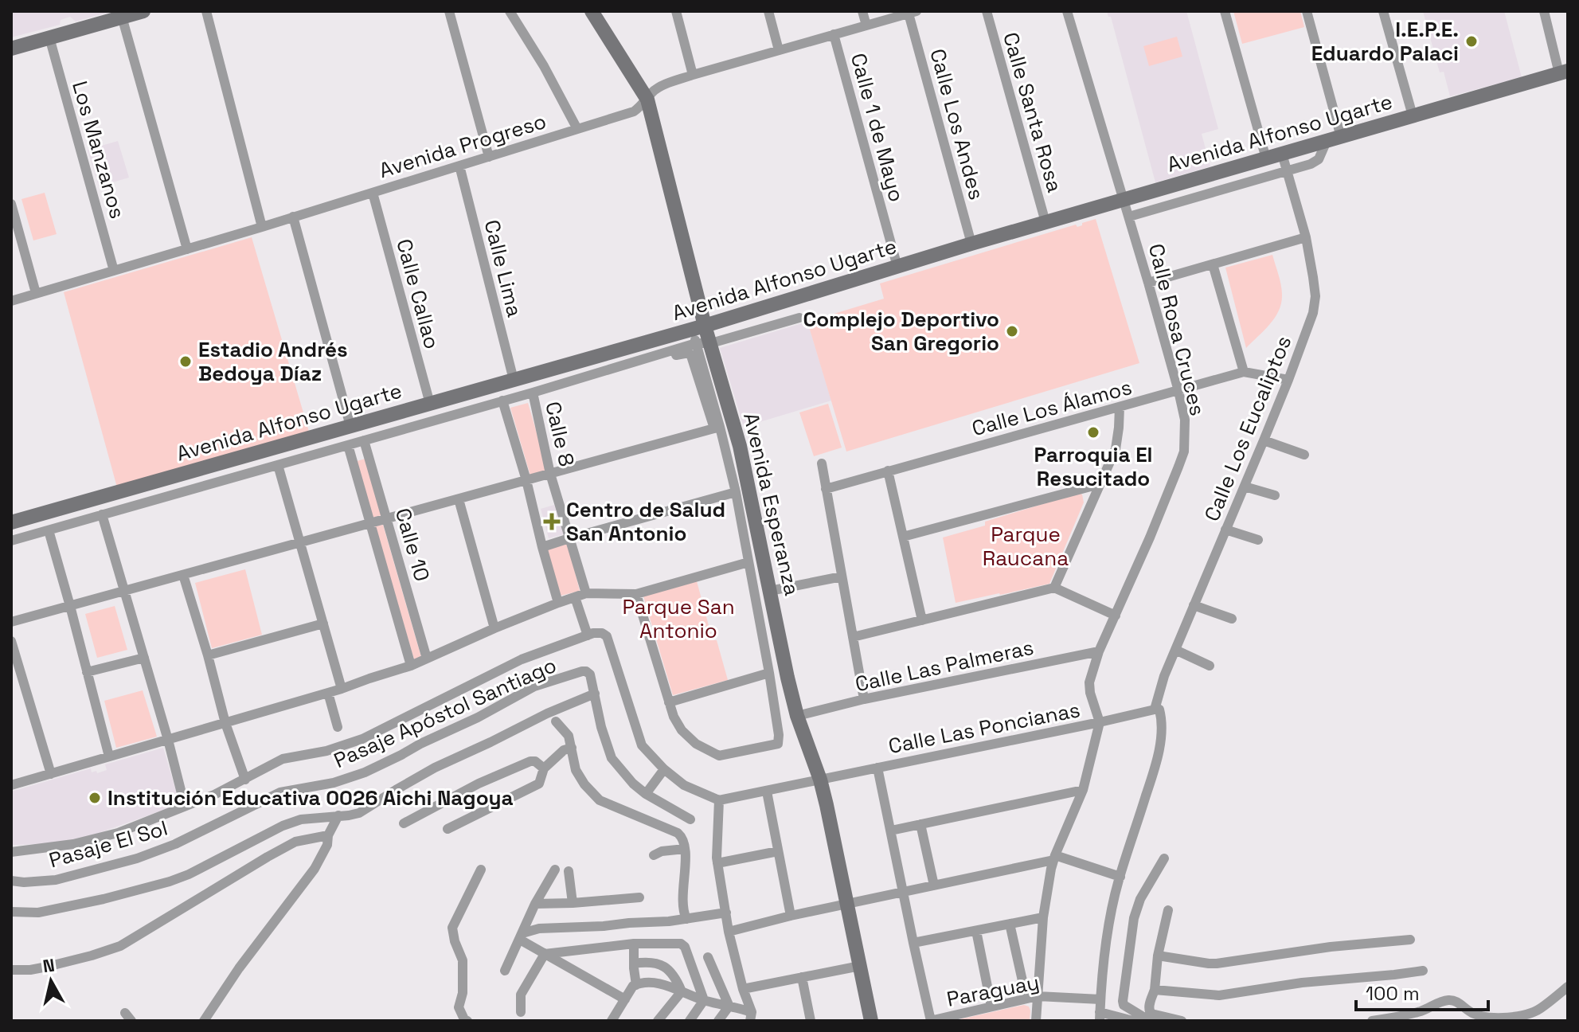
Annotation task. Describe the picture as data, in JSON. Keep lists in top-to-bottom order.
{
  "streets": {
    "street": [
      "Calle Santa Rosa",
      "Calle Los Andes",
      "Calle 1 de Mayo",
      "Avenida Alfonso Ugarte",
      "Avenida Progreso",
      "Los Manzanos",
      "Calle Lima",
      "Calle Callao",
      "Calle Rosa Cruces",
      "Calle Los Álamos",
      "Calle Los Eucaliptos",
      "Calle 8",
      "Avenida Esperanza",
      "Calle 10",
      "Calle Las Palmeras",
      "Pasaje Apóstol Santiago",
      "Calle Las Poncianas",
      "Pasaje El Sol",
      "Paraguay"
    ]
  },
  "crossings": [
    ["Calle Santa Rosa", "Avenida Alfonso Ugarte"],
    ["Calle Los Andes", "Avenida Alfonso Ugarte"],
    ["Calle Los Andes", "Avenida Progreso"],
    ["Calle 1 de Mayo", "Avenida Alfonso Ugarte"],
    ["Calle 1 de Mayo", "Avenida Progreso"],
    ["Avenida Alfonso Ugarte", "Calle Lima"],
    ["Avenida Alfonso Ugarte", "Calle Callao"],
    ["Avenida Alfonso Ugarte", "Calle Rosa Cruces"],
    ["Avenida Alfonso Ugarte", "Calle Los Eucaliptos"],
    ["Avenida Alfonso Ugarte", "Calle 8"],
    ["Avenida Alfonso Ugarte", "Avenida Esperanza"],
    ["Avenida Alfonso Ugarte", "Calle 10"],
    ["Avenida Progreso", "Los Manzanos"],
    ["Avenida Progreso", "Calle Lima"],
    ["Avenida Progreso", "Calle Callao"],
    ["Avenida Progreso", "Avenida Esperanza"],
    ["Calle Rosa Cruces", "Calle Los Álamos"],
    ["Calle Rosa Cruces", "Calle Las Palmeras"],
    ["Calle Rosa Cruces", "Calle Las Poncianas"],
    ["Calle Los Álamos", "Calle Los Eucaliptos"],
    ["Calle Los Eucaliptos", "Calle Las Poncianas"],
    ["Avenida Esperanza", "Calle Las Palmeras"],
    ["Avenida Esperanza", "Calle Las Poncianas"],
    ["Pasaje Apóstol Santiago", "Pasaje El Sol"]
  ],
  "parks": ["Parque Raucana", "Parque San Antonio"],
  "places": {
    "other": [
      "I.E.P.E. Eduardo Palaci",
      "Complejo Deportivo San Gregorio",
      "Estadio Andrés Bedoya Díaz",
      "Parroquia El Resucitado",
      "Institución Educativa 0026 Aichi Nagoya"
    ],
    "health": ["Centro de Salud San Antonio"]
  },
  "scale_bar": "100 m",
  "north": "top"
}
